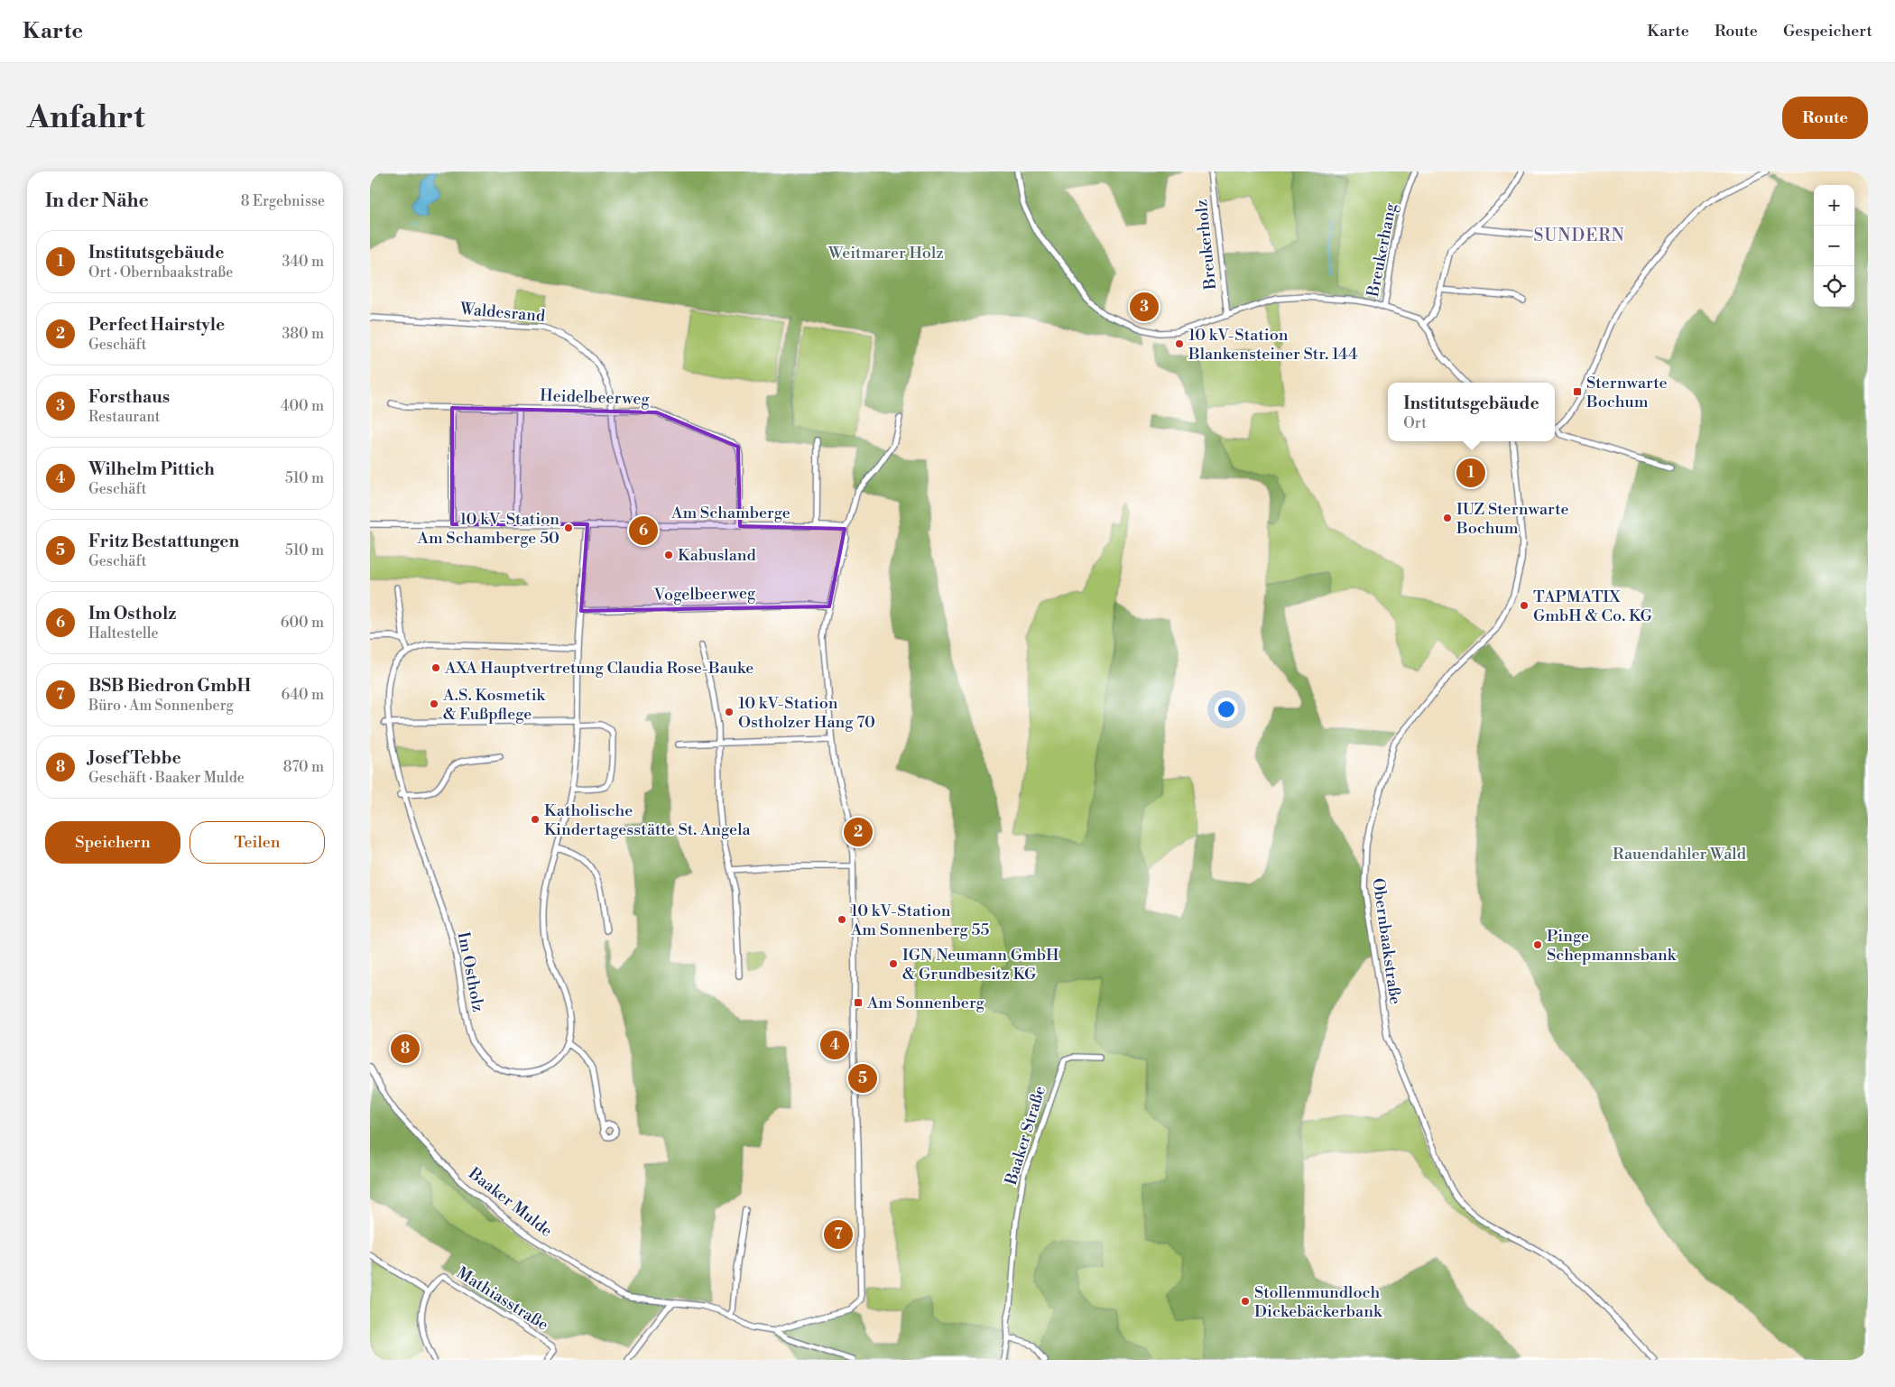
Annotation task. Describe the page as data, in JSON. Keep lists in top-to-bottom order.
{
  "streets": {
    "street": [
      "Breukerholz",
      "Breukerhang",
      "Waldesrand",
      "Heidelbeerweg",
      "Am Schamberge",
      "Vogelbeerweg",
      "Obernbaakstraße",
      "Im Ostholz",
      "Baaker Straße",
      "Baaker Mulde",
      "Mathiasstraße"
    ]
  },
  "crossings": [
    ["Waldesrand", "Heidelbeerweg"],
    ["Waldesrand", "Am Schamberge"],
    ["Heidelbeerweg", "Am Schamberge"]
  ],
  "districts": ["SUNDERN"],
  "parks": ["Weitmarer Holz", "Rauendahler Wald"],
  "places": {
    "other": [
      "10 kV-Station Blankensteiner Str. 144",
      "IUZ Sternwarte Bochum",
      "10 kV-Station Am Schamberge 50",
      "Kabusland",
      "TAPMATIX GmbH & Co. KG",
      "AXA Hauptvertretung Claudia Rose-Bauke",
      "A.S. Kosmetik & Fußpflege",
      "10 kV-Station Ostholzer Hang 70",
      "Katholische Kindertagesstätte St. Angela",
      "10 kV-Station Am Sonnenberg 55",
      "Pinge Schepmannsbank",
      "IGN Neumann GmbH & Grundbesitz KG",
      "Stollenmundloch Dickebäckerbank"
    ],
    "transit": ["Sternwarte Bochum", "Am Sonnenberg"]
  },
  "page": {
    "header": "Karte",
    "nav": ["Karte", "Route", "Gespeichert"],
    "buttons": [
      "Route",
      ["Speichern", "Teilen"]
    ],
    "title": "Anfahrt",
    "heading": ["In der Nähe", "8 Ergebnisse"],
    "map_buttons": ["+", "−"],
    "list": [
      {
        "mark": "1",
        "name": "Institutsgebäude",
        "note": "Ort · Obernbaakstraße",
        "value": "340 m"
      },
      {
        "mark": "2",
        "name": "Perfect Hairstyle",
        "note": "Geschäft",
        "value": "380 m"
      },
      {
        "mark": "3",
        "name": "Forsthaus",
        "note": "Restaurant",
        "value": "400 m"
      },
      {
        "mark": "4",
        "name": "Wilhelm Pittich",
        "note": "Geschäft",
        "value": "510 m"
      },
      {
        "mark": "5",
        "name": "Fritz Bestattungen",
        "note": "Geschäft",
        "value": "510 m"
      },
      {
        "mark": "6",
        "name": "Im Ostholz",
        "note": "Haltestelle",
        "value": "600 m"
      },
      {
        "mark": "7",
        "name": "BSB Biedron GmbH",
        "note": "Büro · Am Sonnenberg",
        "value": "640 m"
      },
      {
        "mark": "8",
        "name": "Josef Tebbe",
        "note": "Geschäft · Baaker Mulde",
        "value": "870 m"
      }
    ],
    "pins": [
      "3",
      "1",
      "6",
      "2",
      "4",
      "8",
      "5",
      "7"
    ],
    "popup": ["Institutsgebäude", "Ort"]
  }
}
